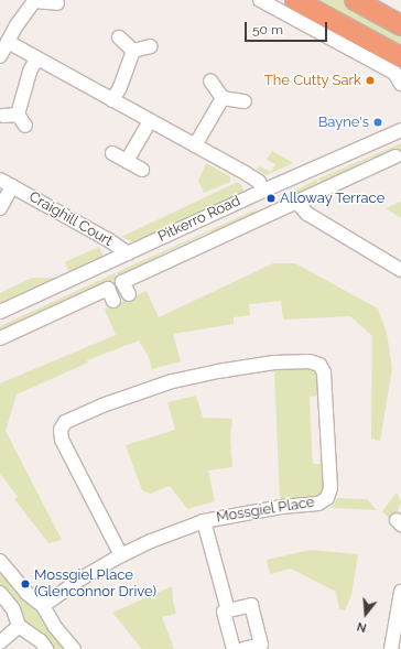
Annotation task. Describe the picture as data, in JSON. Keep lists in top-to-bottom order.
{
  "streets": {
    "street": ["Craighill Court", "Pitkerro Road", "Mossgiel Place"]
  },
  "crossings": [
    ["Craighill Court", "Pitkerro Road"]
  ],
  "places": [
    "The Cutty Sark",
    "Bayne's",
    "Alloway Terrace",
    "Mossgiel Place (Glenconnor Drive)"
  ],
  "scale_bar": "50 m",
  "north": "bottom"
}
